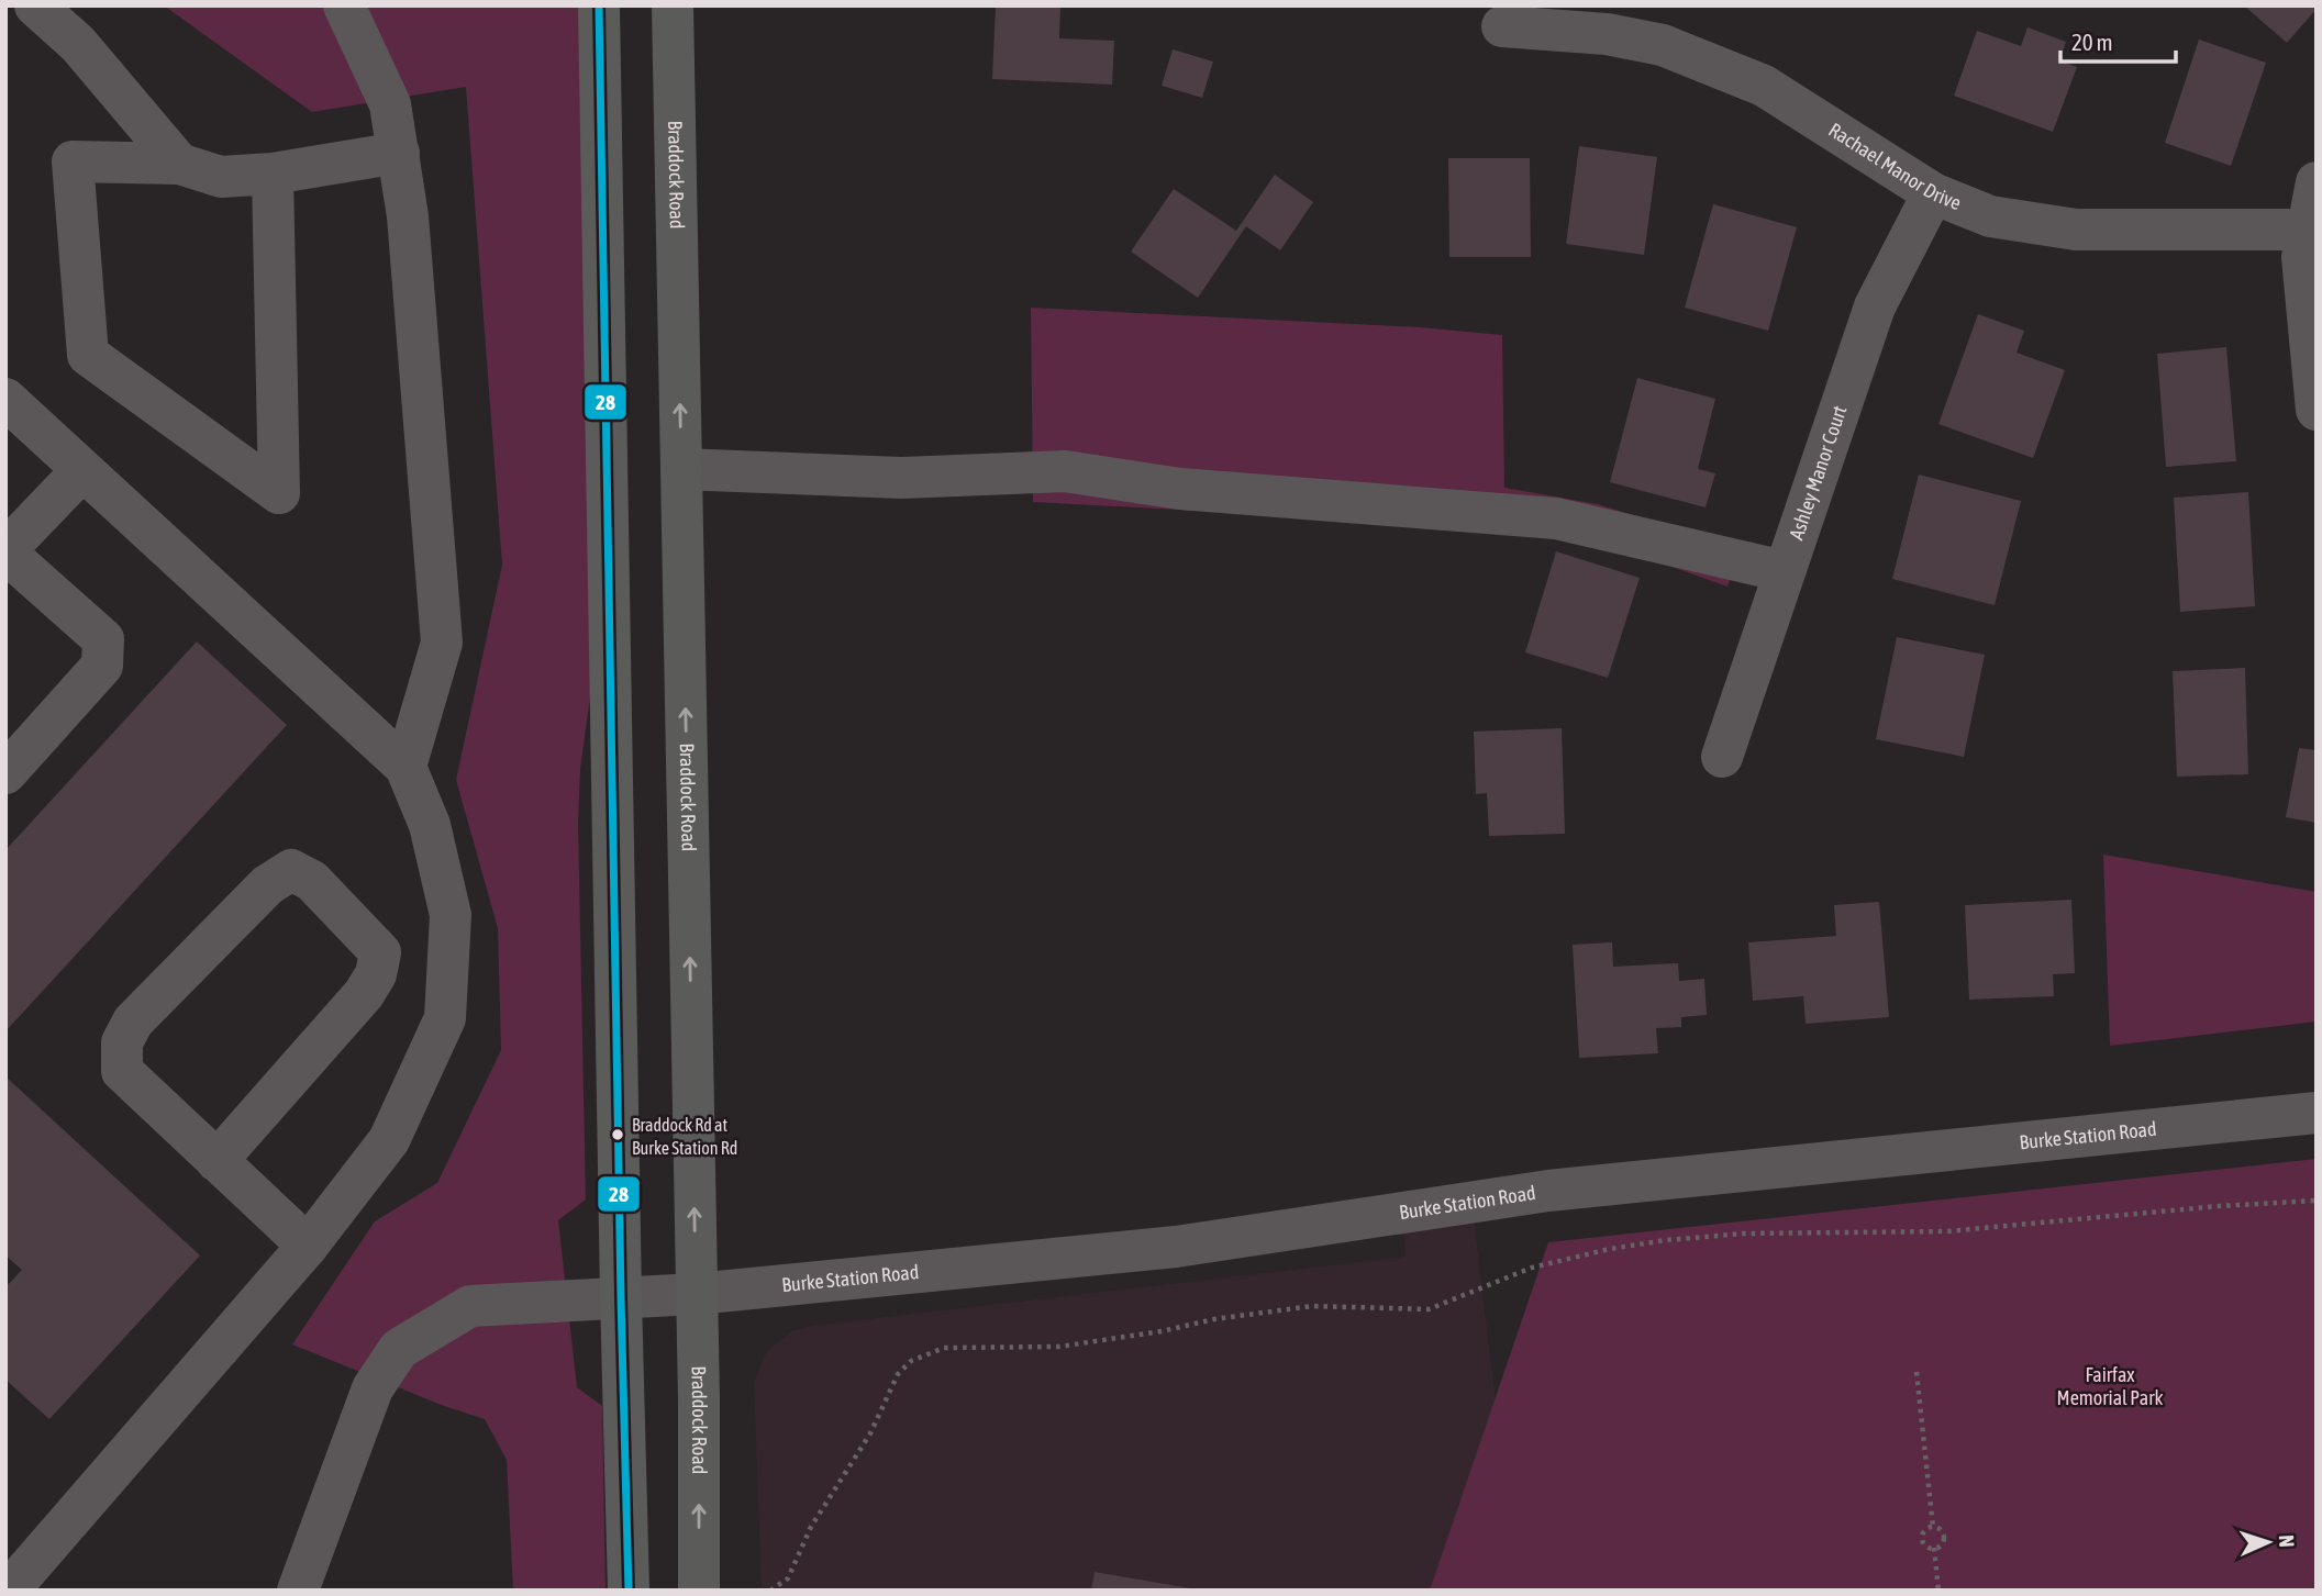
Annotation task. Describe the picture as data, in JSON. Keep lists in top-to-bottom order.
{
  "streets": {
    "main road": ["Braddock Road"],
    "street": ["Rachael Manor Drive", "Ashley Manor Court", "Burke Station Road"]
  },
  "crossings": [
    ["Rachael Manor Drive", "Ashley Manor Court"],
    ["Braddock Road", "Burke Station Road"]
  ],
  "parks": ["Fairfax Memorial Park"],
  "places": ["Braddock Rd at Burke Station Rd"],
  "lines": ["transit line 28"],
  "scale_bar": "20 m",
  "north": "right"
}
